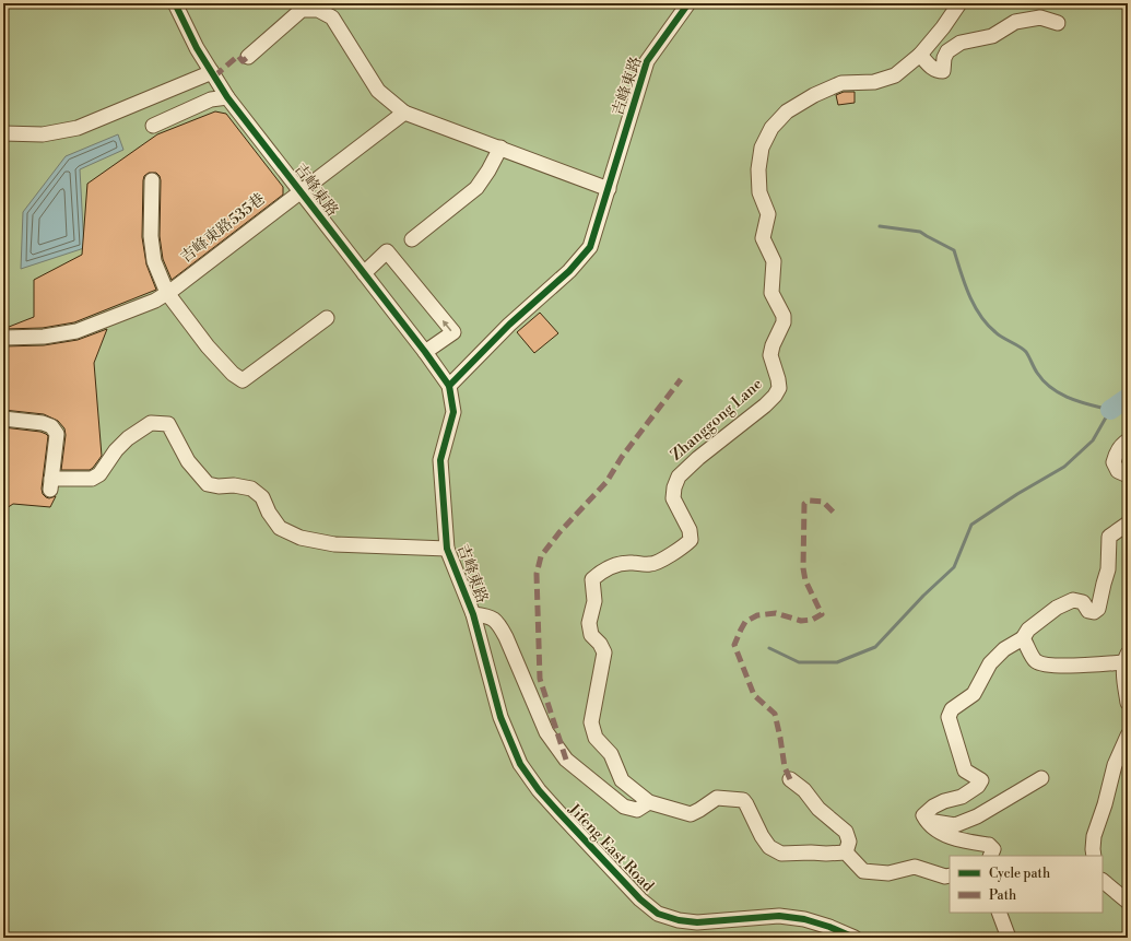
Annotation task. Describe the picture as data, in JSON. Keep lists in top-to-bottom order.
{
  "streets": {
    "street": [
      "吉峰東路",
      "吉峰東路535巷",
      "Zhanggong Lane",
      "Jifeng East Road"
    ]
  },
  "crossings": [
    ["吉峰東路", "吉峰東路535巷"],
    ["吉峰東路", "Jifeng East Road"]
  ],
  "legend": ["Cycle path", "Path"]
}
